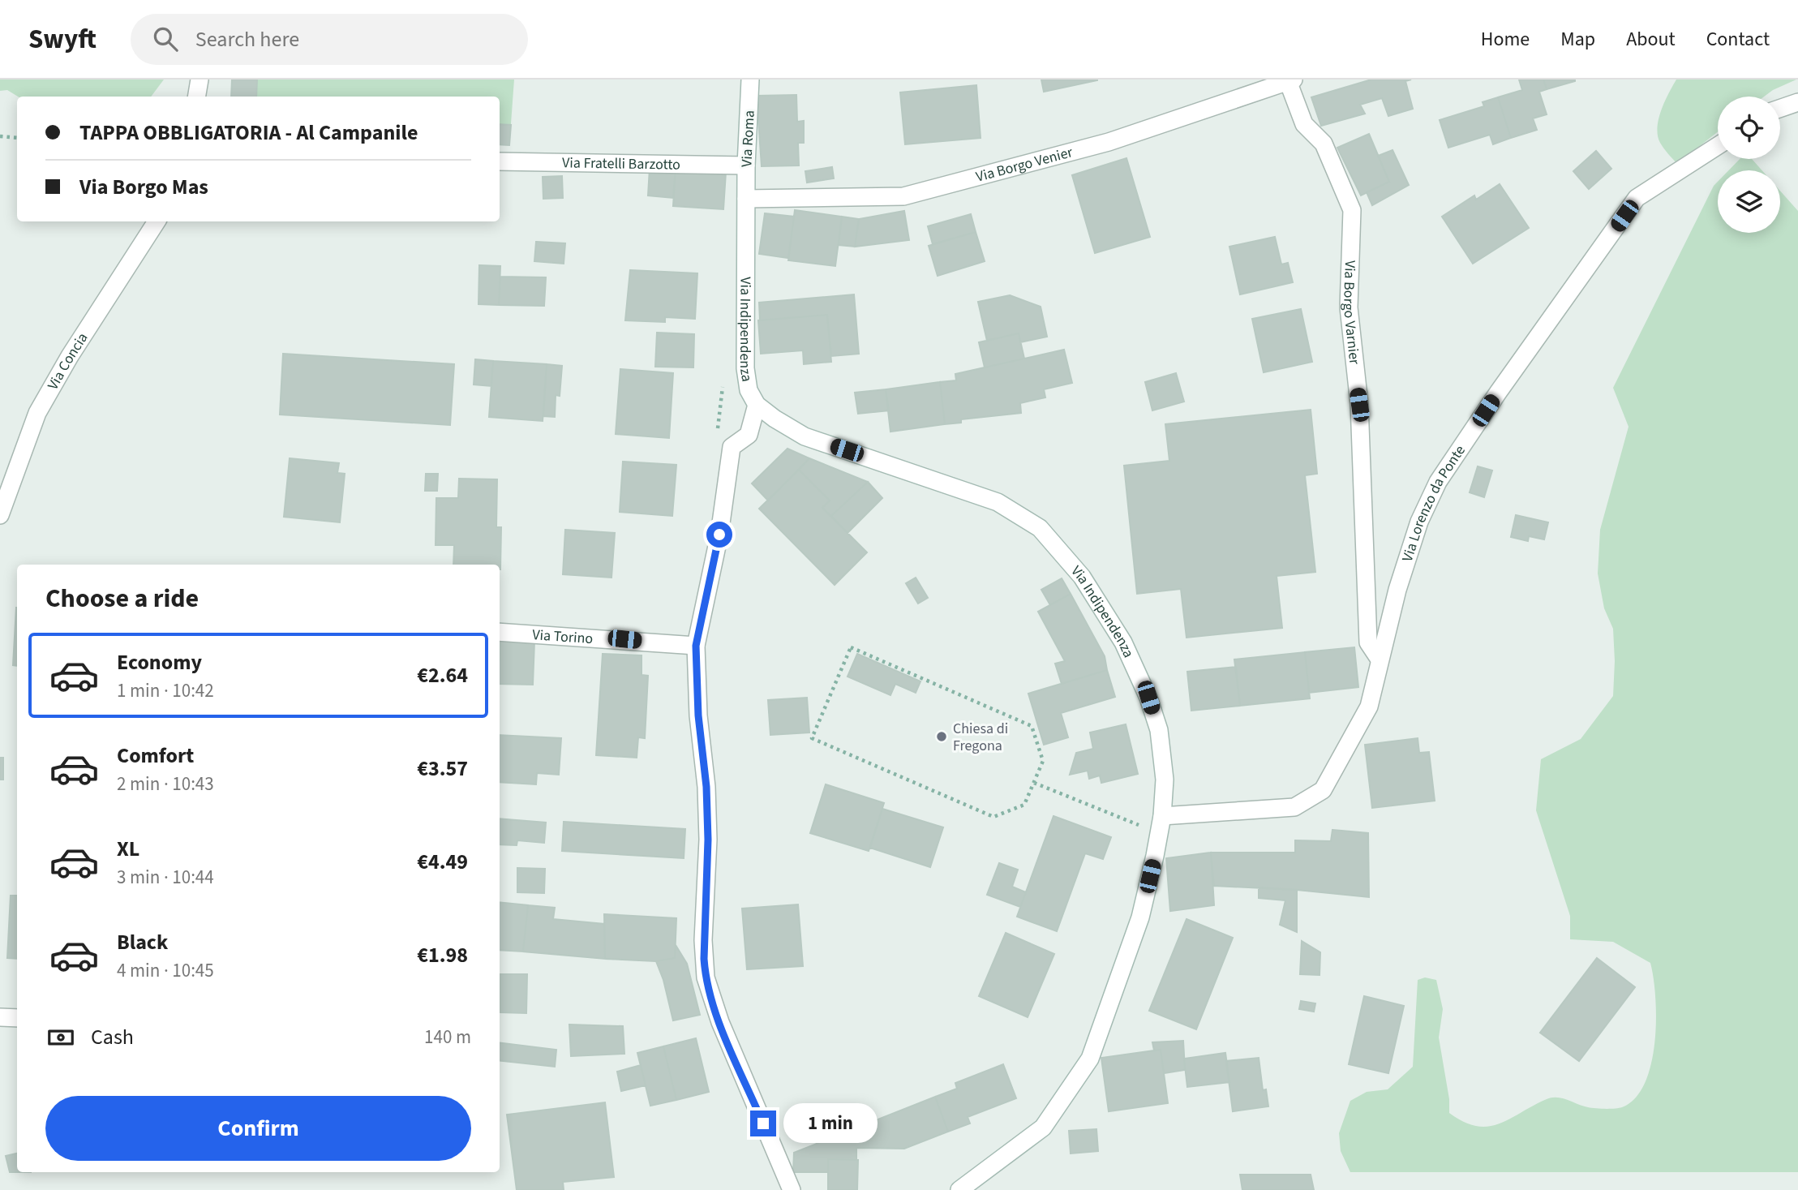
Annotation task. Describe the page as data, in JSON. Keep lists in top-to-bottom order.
{
  "streets": {
    "street": [
      "Via Roma",
      "Via Fratelli Barzotto",
      "Via Borgo Venier",
      "Via Borgo Varnier",
      "Via Indipendenza",
      "Via Concia",
      "Via Lorenzo da Ponte",
      "Via Torino"
    ]
  },
  "crossings": [
    ["Via Roma", "Via Fratelli Barzotto"],
    ["Via Roma", "Via Borgo Venier"],
    ["Via Roma", "Via Indipendenza"],
    ["Via Borgo Venier", "Via Borgo Varnier"],
    ["Via Borgo Venier", "Via Indipendenza"],
    ["Via Borgo Varnier", "Via Lorenzo da Ponte"],
    ["Via Indipendenza", "Via Lorenzo da Ponte"]
  ],
  "places": ["Chiesa di Fregona"],
  "page": {
    "header": "Swyft",
    "search": "Search here",
    "nav": [
      "Home",
      "Map",
      "About",
      "Contact"
    ],
    "banner": ["TAPPA OBBLIGATORIA - Al Campanile", "Via Borgo Mas"],
    "heading": "Choose a ride",
    "list": [
      {
        "name": "Economy",
        "note": "1 min · 10:42",
        "value": "€2.64"
      },
      {
        "name": "Comfort",
        "note": "2 min · 10:43",
        "value": "€3.57"
      },
      {
        "name": "XL",
        "note": "3 min · 10:44",
        "value": "€4.49"
      },
      {
        "name": "Black",
        "note": "4 min · 10:45",
        "value": "€1.98"
      }
    ],
    "pay": ["Cash", "140 m"],
    "buttons": "Confirm",
    "bubble": "1 min"
  }
}
